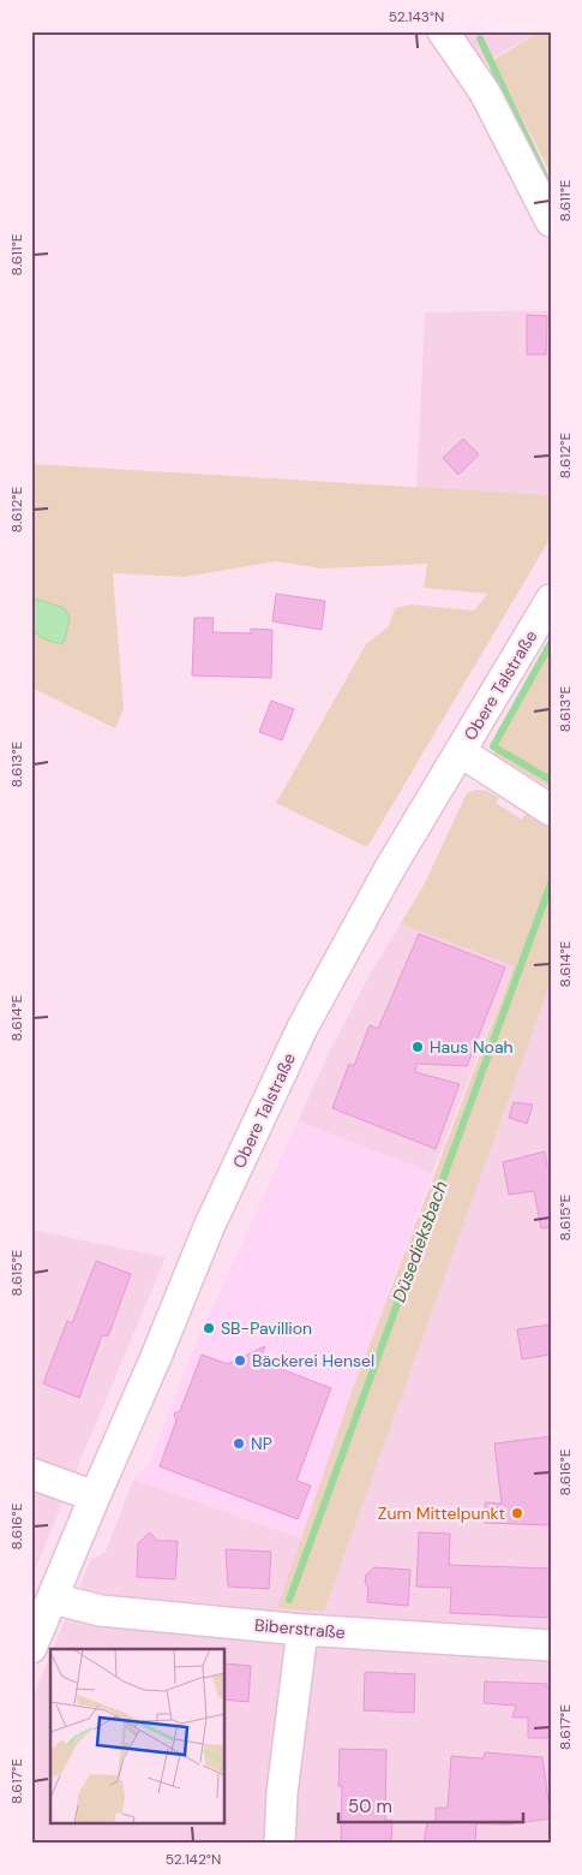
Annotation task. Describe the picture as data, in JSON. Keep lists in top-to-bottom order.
{
  "streets": {
    "street": ["Obere Talstraße", "Biberstraße"]
  },
  "crossings": [
    ["Obere Talstraße", "Biberstraße"]
  ],
  "water": ["Düsedieksbach"],
  "places": [
    "Haus Noah",
    "SB-Pavillion",
    "Bäckerei Hensel",
    "NP",
    "Zum Mittelpunkt"
  ],
  "scale_bar": "50 m",
  "coordinates": [
    "52.143°N",
    "8.611°E",
    "8.612°E",
    "8.613°E",
    "8.614°E",
    "8.615°E",
    "8.616°E",
    "8.617°E",
    "52.142°N"
  ]
}
